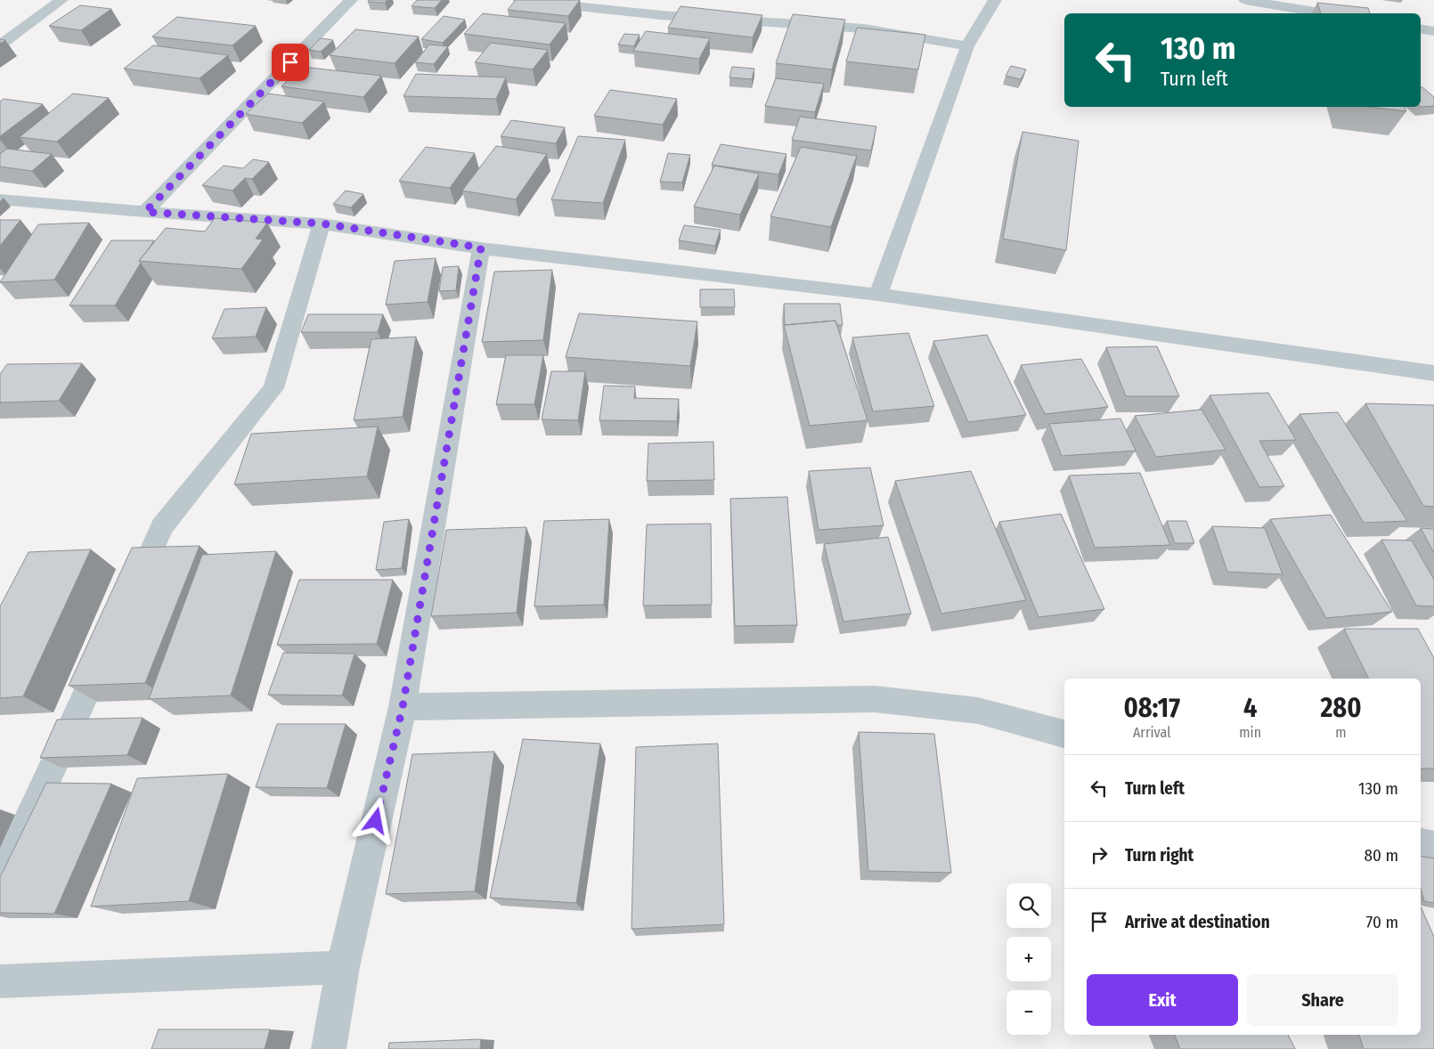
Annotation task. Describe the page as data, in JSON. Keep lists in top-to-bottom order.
{
  "page": {
    "turn": ["130 m", "Turn left"],
    "eta": [
      "08:17",
      "Arrival",
      "4",
      "min",
      "280",
      "m"
    ],
    "list": [
      {
        "name": "Turn left",
        "value": "130 m"
      },
      {
        "name": "Turn right",
        "value": "80 m"
      },
      {
        "name": "Arrive at destination",
        "value": "70 m"
      }
    ],
    "map_buttons": ["+", "−"],
    "buttons": ["Exit", "Share"]
  }
}
